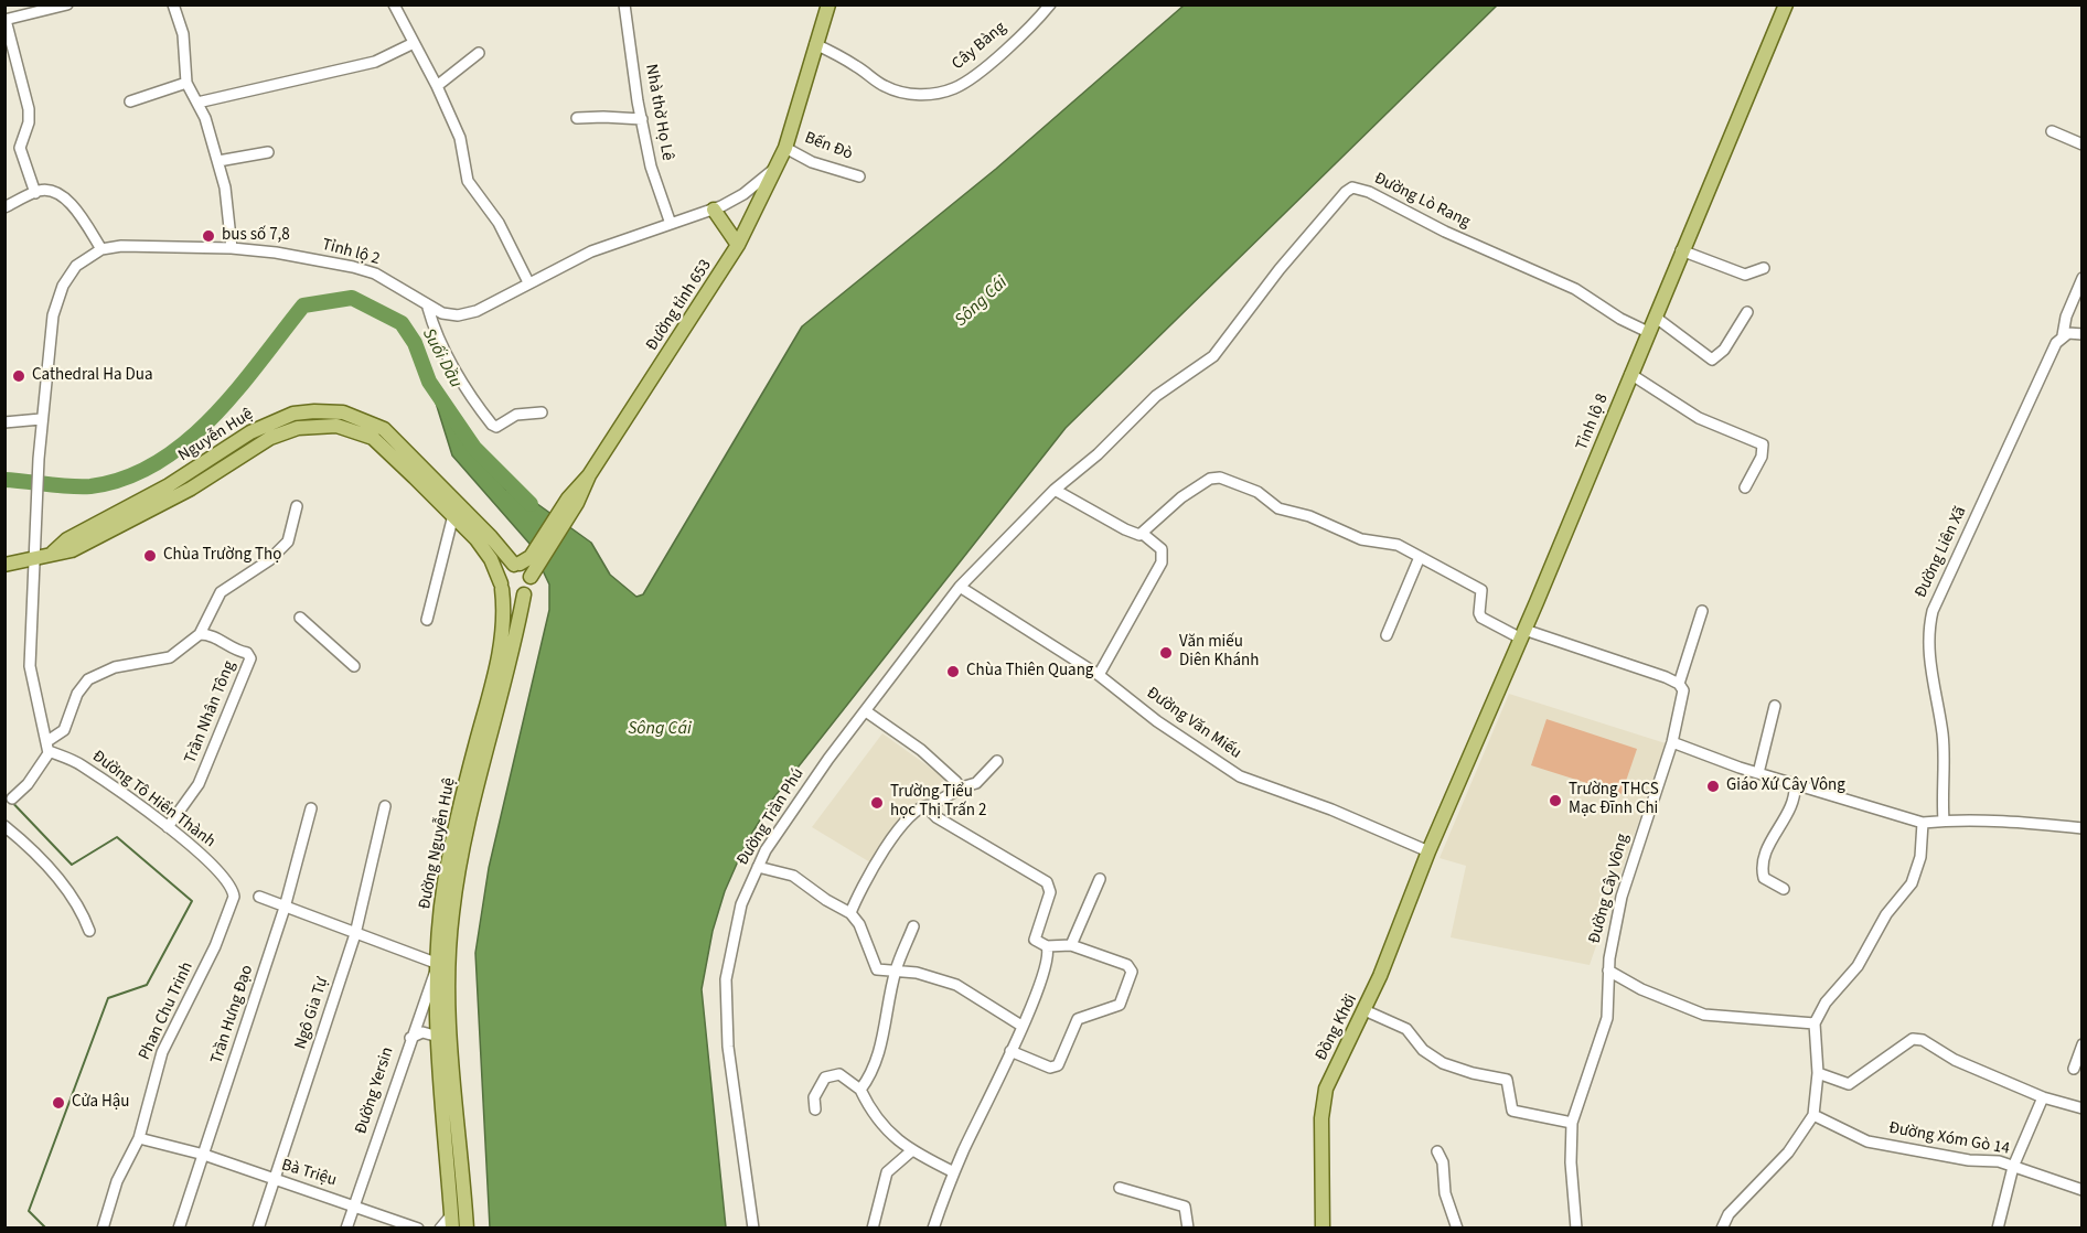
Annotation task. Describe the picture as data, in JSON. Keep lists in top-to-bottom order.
{
  "streets": {
    "main road": [
      "Đường tỉnh 653",
      "Tỉnh lộ 8",
      "Nguyễn Huệ",
      "Đường Nguyễn Huệ",
      "Đồng Khởi"
    ],
    "street": [
      "Cây Bàng",
      "Nhà thờ Họ Lê",
      "Bến Đò",
      "Đường Lò Rang",
      "Tỉnh lộ 2",
      "Đường Liên Xã",
      "Trần Nhân Tông",
      "Đường Văn Miếu",
      "Đường Tô Hiến Thành",
      "Đường Trần Phú",
      "Đường Cây Vông",
      "Phan Chu Trinh",
      "Ngô Gia Tự",
      "Trần Hưng Đạo",
      "Đường Yersin",
      "Đường Xóm Gò 14",
      "Bà Triệu"
    ]
  },
  "crossings": [
    ["Nhà thờ Họ Lê", "Tỉnh lộ 2"],
    ["Bến Đò", "Đường tỉnh 653"],
    ["Đường Lò Rang", "Tỉnh lộ 8"],
    ["Đường Lò Rang", "Đường Trần Phú"],
    ["Tỉnh lộ 2", "Đường tỉnh 653"],
    ["Tỉnh lộ 2", "Nguyễn Huệ"],
    ["Tỉnh lộ 2", "Đường Tô Hiến Thành"],
    ["Đường tỉnh 653", "Nguyễn Huệ"],
    ["Đường tỉnh 653", "Đường Nguyễn Huệ"],
    ["Tỉnh lộ 8", "Đường Văn Miếu"],
    ["Tỉnh lộ 8", "Đồng Khởi"],
    ["Nguyễn Huệ", "Đường Nguyễn Huệ"],
    ["Trần Nhân Tông", "Đường Tô Hiến Thành"],
    ["Đường Văn Miếu", "Đường Trần Phú"],
    ["Đường Văn Miếu", "Đồng Khởi"],
    ["Đường Tô Hiến Thành", "Phan Chu Trinh"],
    ["Đường Nguyễn Huệ", "Đường Yersin"],
    ["Phan Chu Trinh", "Bà Triệu"],
    ["Ngô Gia Tự", "Bà Triệu"],
    ["Trần Hưng Đạo", "Bà Triệu"],
    ["Đường Yersin", "Bà Triệu"]
  ],
  "water": ["Sông Cái", "Suối Dầu"],
  "places": [
    "bus số 7,8",
    "Cathedral Ha Dua",
    "Chùa Trường Thọ",
    "Văn miếu Diên Khánh",
    "Chùa Thiên Quang",
    "Giáo Xứ Cây Vông",
    "Trường THCS Mạc Đĩnh Chi",
    "Trường Tiểu học Thị Trấn 2",
    "Cửa Hậu"
  ]
}
